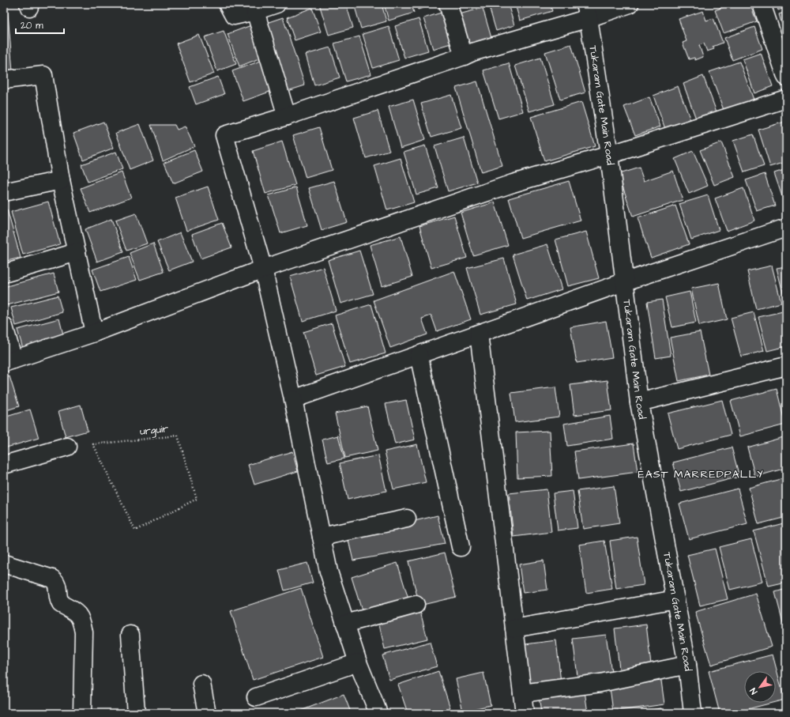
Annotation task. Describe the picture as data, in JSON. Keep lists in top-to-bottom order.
{
  "streets": {
    "street": ["Tukaram Gate Main Road"],
    "path": ["urguir"]
  },
  "districts": ["EAST MARREDPALLY"],
  "scale_bar": "20 m",
  "north": "bottom left"
}
